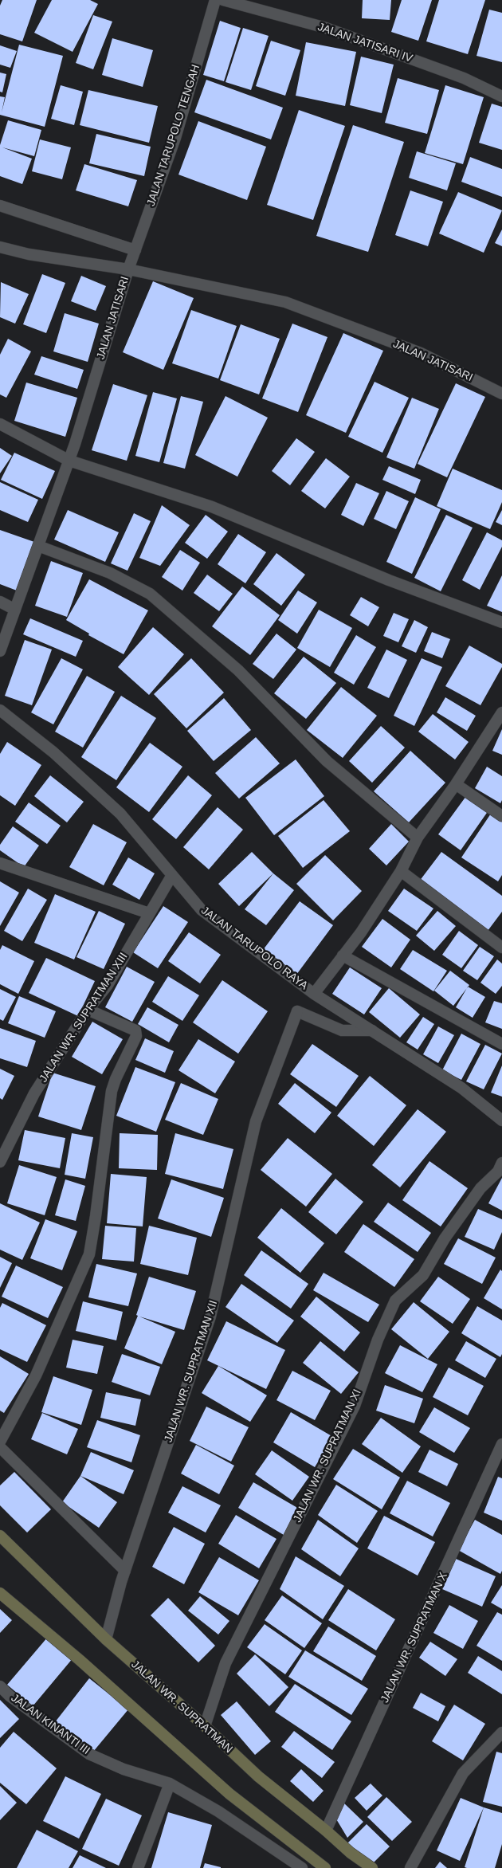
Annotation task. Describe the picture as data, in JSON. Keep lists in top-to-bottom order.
{
  "streets": {
    "main road": ["JALAN WR. SUPRATMAN"],
    "street": [
      "JALAN JATISARI IV",
      "JALAN TARUPOLO TENGAH",
      "JALAN JATISARI",
      "JALAN TARUPOLO RAYA",
      "JALAN WR. SUPRATMAN XIII",
      "JALAN WR. SUPRATMAN XII",
      "JALAN WR. SUPRATMAN XI",
      "JALAN WR. SUPRATMAN X",
      "JALAN KINANTI III"
    ]
  },
  "crossings": [
    ["JALAN TARUPOLO TENGAH", "JALAN JATISARI"],
    ["JALAN TARUPOLO RAYA", "JALAN WR. SUPRATMAN XIII"],
    ["JALAN TARUPOLO RAYA", "JALAN WR. SUPRATMAN XII"],
    ["JALAN WR. SUPRATMAN XII", "JALAN WR. SUPRATMAN"],
    ["JALAN WR. SUPRATMAN XI", "JALAN WR. SUPRATMAN"],
    ["JALAN WR. SUPRATMAN X", "JALAN WR. SUPRATMAN"]
  ]
}
